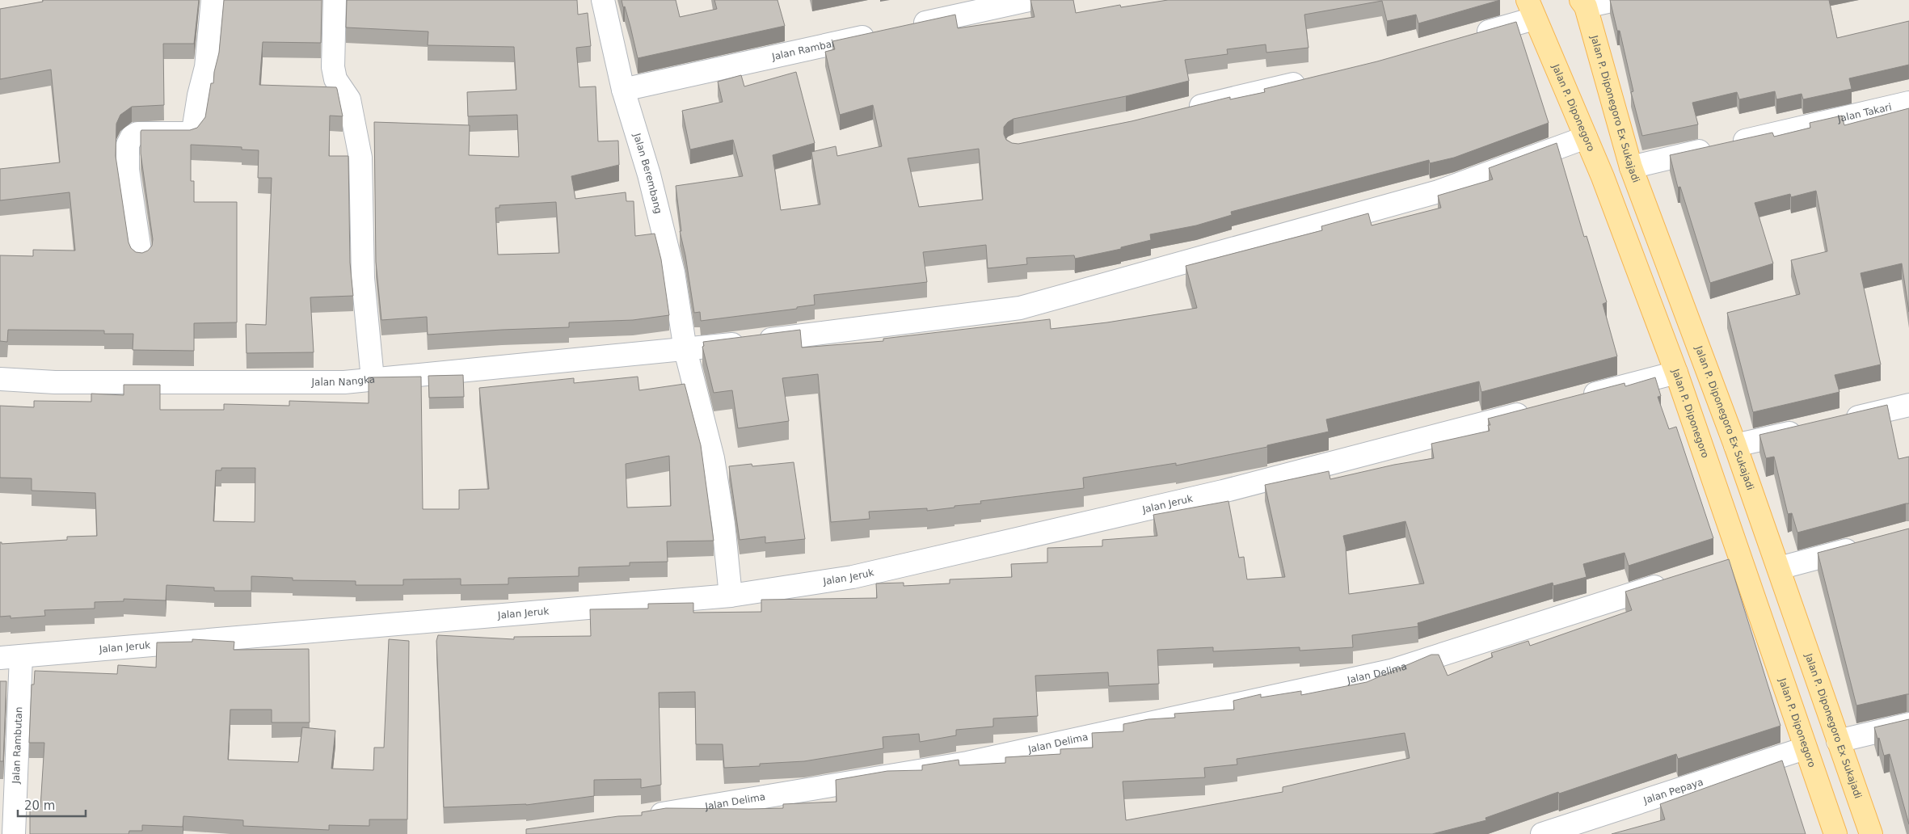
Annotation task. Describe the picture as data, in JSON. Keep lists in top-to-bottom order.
{
  "streets": {
    "main road": ["Jalan P. Diponegoro", "Jalan P. Diponegoro Ex Sukajadi"],
    "street": [
      "Jalan Rambai",
      "Jalan Takari",
      "Jalan Berembang",
      "Jalan Nangka",
      "Jalan Jeruk",
      "Jalan Delima",
      "Jalan Rambutan",
      "Jalan Pepaya"
    ]
  },
  "crossings": [
    ["Jalan Rambai", "Jalan Berembang"],
    ["Jalan P. Diponegoro", "Jalan Nangka"],
    ["Jalan P. Diponegoro", "Jalan Pepaya"],
    ["Jalan P. Diponegoro Ex Sukajadi", "Jalan Takari"],
    ["Jalan Berembang", "Jalan Nangka"],
    ["Jalan Berembang", "Jalan Jeruk"],
    ["Jalan Jeruk", "Jalan Rambutan"]
  ],
  "scale_bar": "20 m"
}
